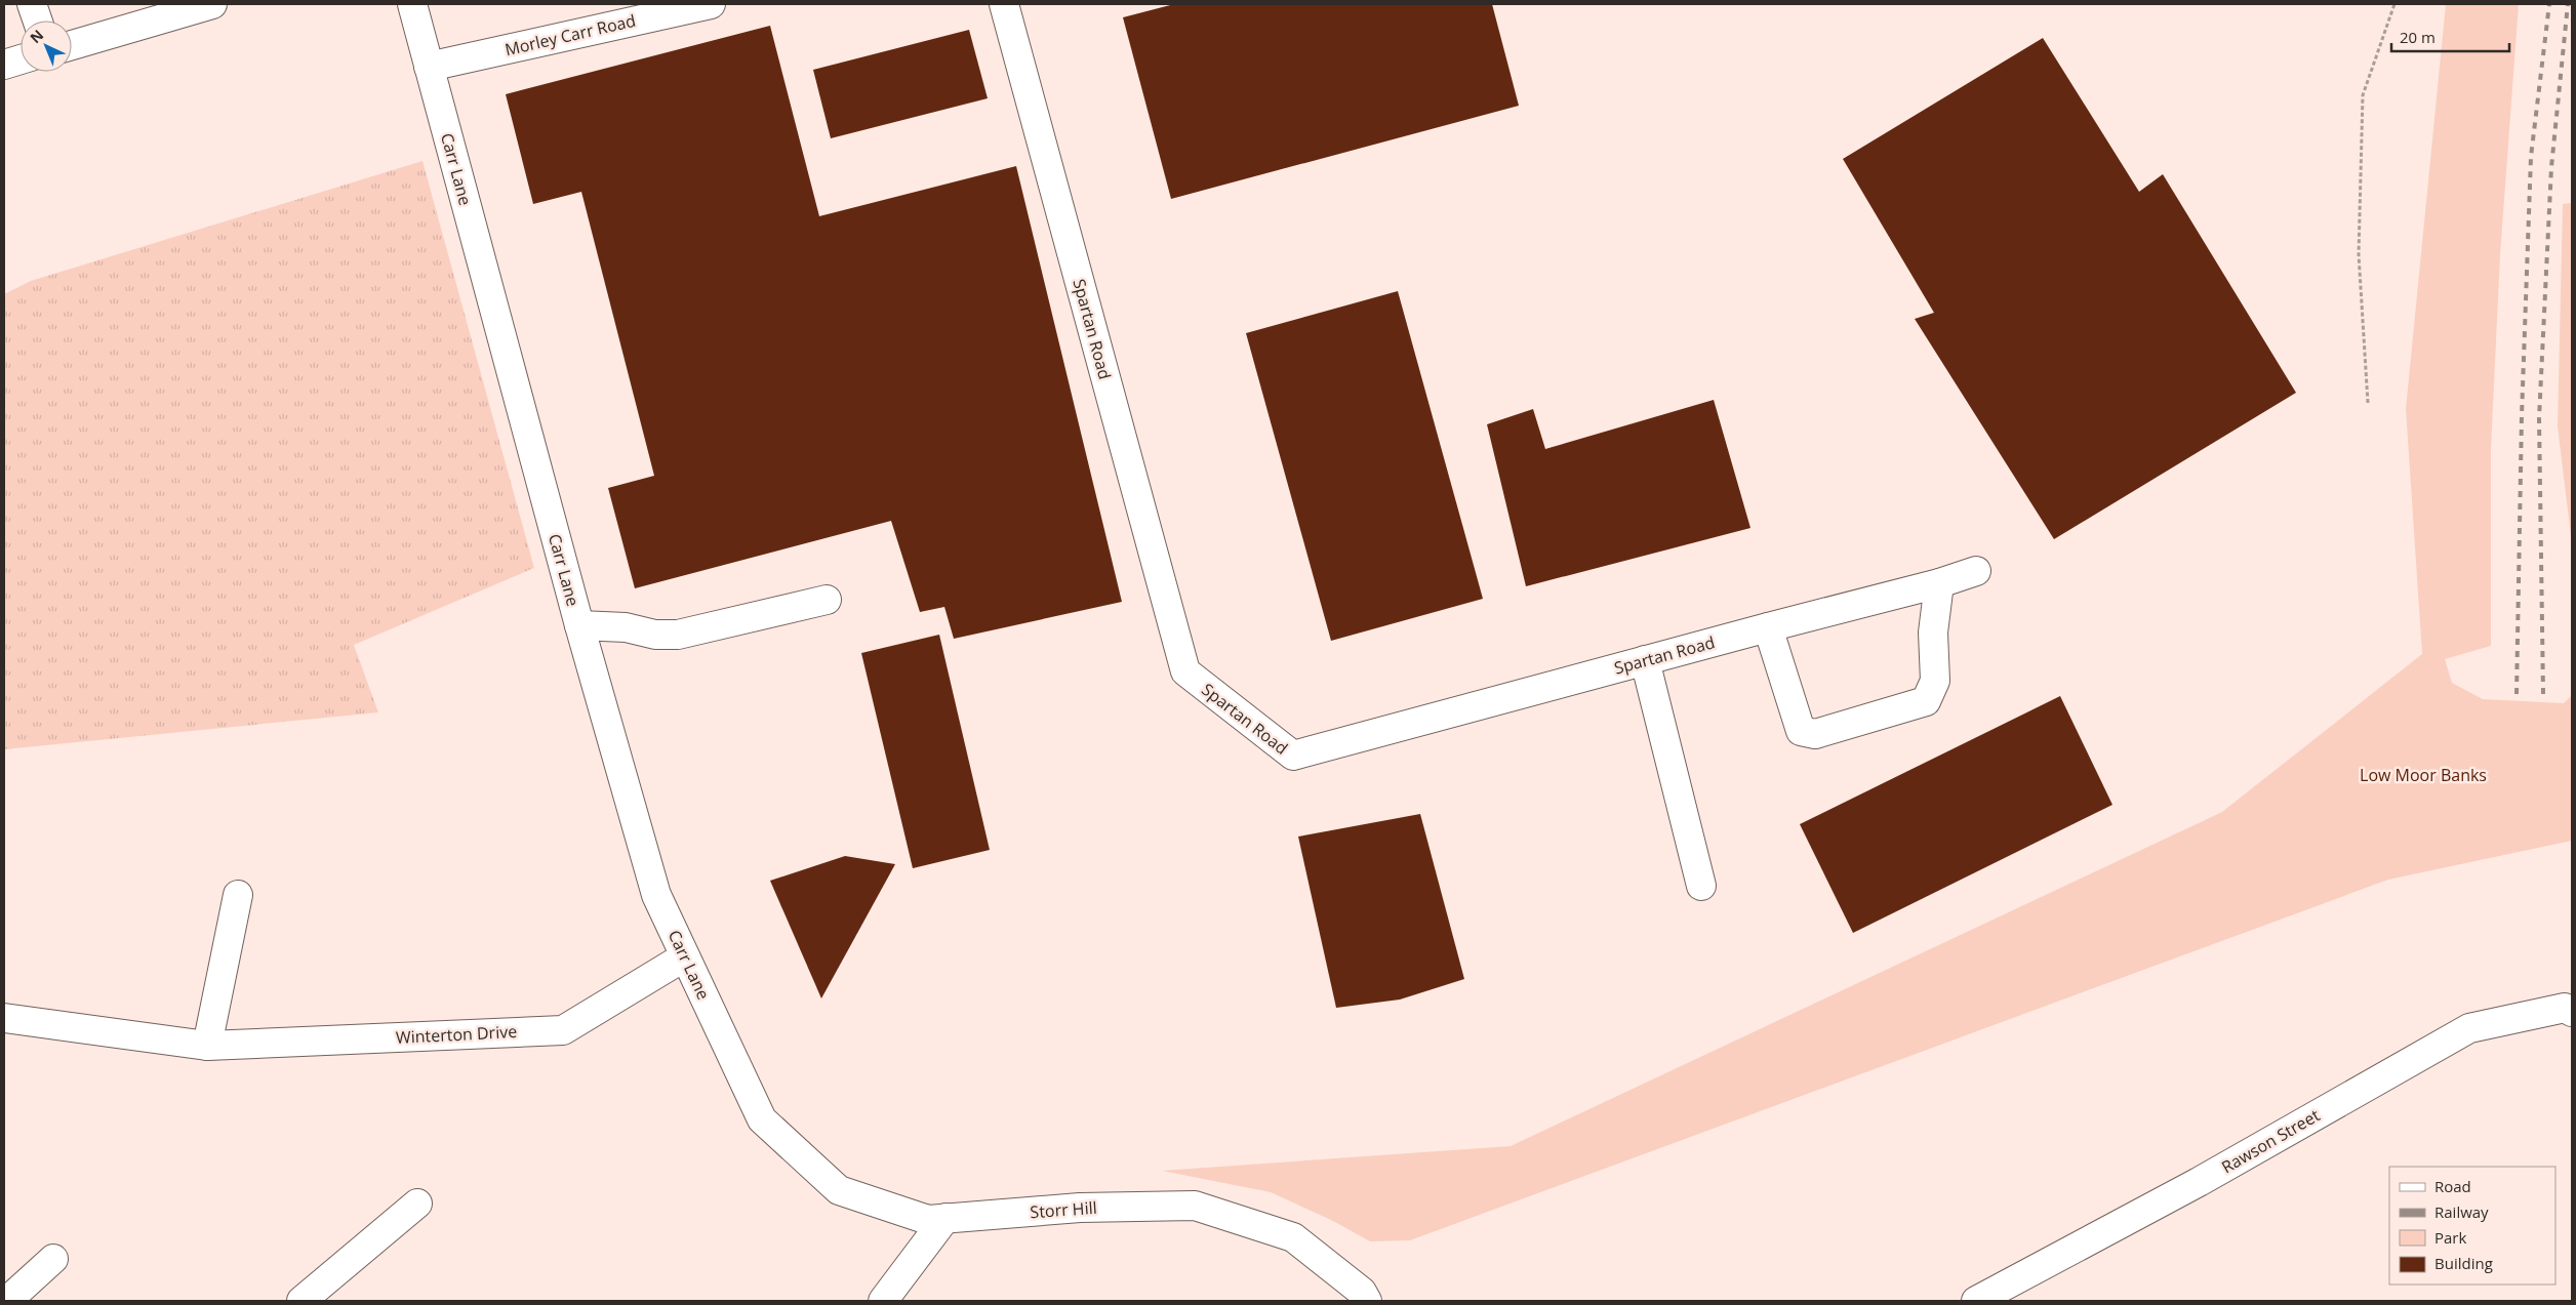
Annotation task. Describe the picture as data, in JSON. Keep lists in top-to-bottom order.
{
  "streets": {
    "street": [
      "Morley Carr Road",
      "Carr Lane",
      "Spartan Road",
      "Winterton Drive",
      "Rawson Street",
      "Storr Hill"
    ]
  },
  "crossings": [
    ["Morley Carr Road", "Carr Lane"],
    ["Carr Lane", "Winterton Drive"],
    ["Carr Lane", "Storr Hill"]
  ],
  "parks": ["Low Moor Banks"],
  "legend": [
    "Road",
    "Railway",
    "Park",
    "Building"
  ],
  "scale_bar": "20 m",
  "north": "top left"
}
